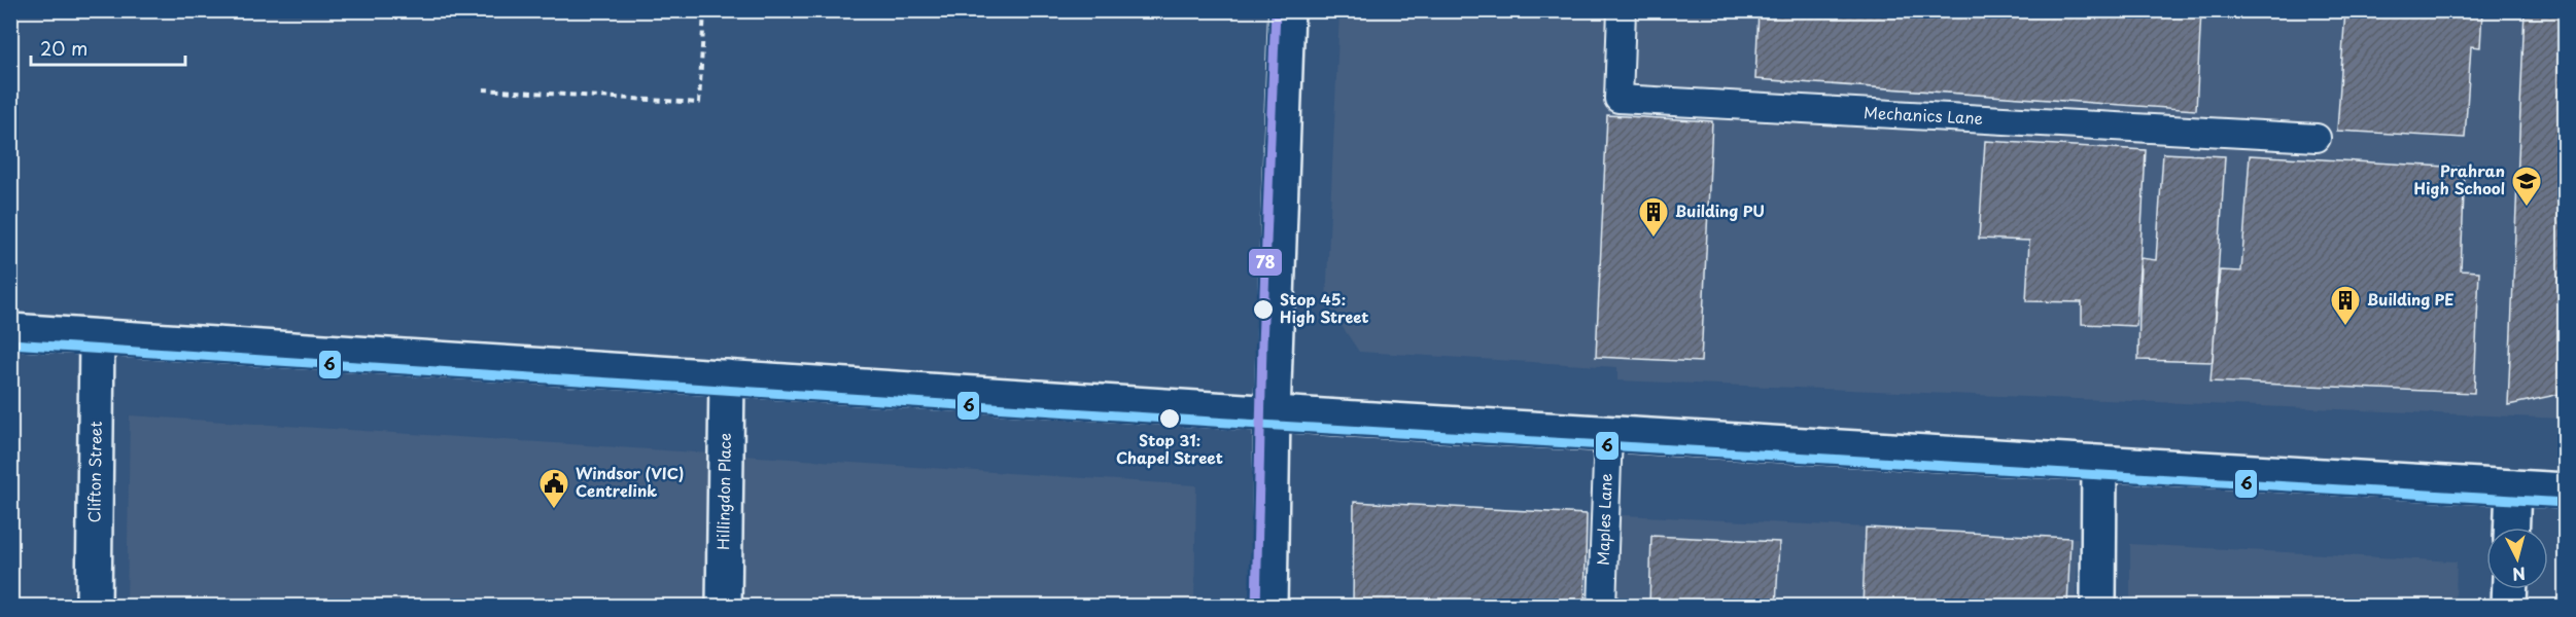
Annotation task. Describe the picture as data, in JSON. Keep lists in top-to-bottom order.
{
  "streets": {
    "main road": ["Clifton Street", "Hillingdon Place"],
    "lane": ["Mechanics Lane", "Maples Lane"]
  },
  "places": {
    "school or university": ["Prahran High School"],
    "building": ["Building PU", "Building PE"],
    "other": ["Stop 45: High Street", "Stop 31: Chapel Street"],
    "public building": ["Windsor (VIC) Centrelink"]
  },
  "lines": ["transit line 78", "transit line 6"],
  "scale_bar": "20 m",
  "north": "bottom"
}
